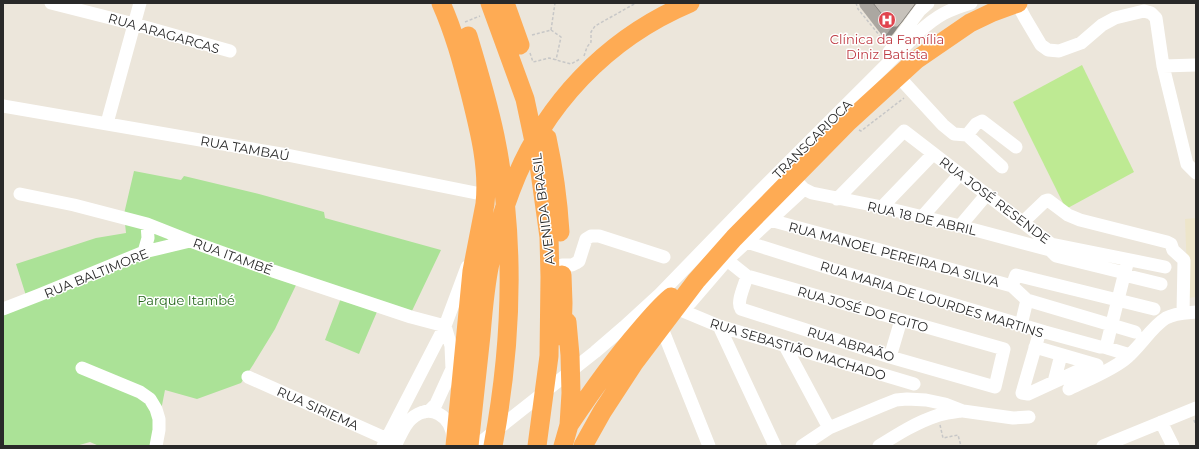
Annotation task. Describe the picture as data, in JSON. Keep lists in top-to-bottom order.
{
  "streets": {
    "highway": ["AVENIDA BRASIL"],
    "street": [
      "RUA ARAGARCAS",
      "TRANSCARIOCA",
      "RUA TAMBAÚ",
      "RUA JOSÉ RESENDE",
      "RUA 18 DE ABRIL",
      "RUA MANOEL PEREIRA DA SILVA",
      "RUA ITAMBÉ",
      "RUA BALTIMORE",
      "RUA MARIA DE LOURDES MARTINS",
      "RUA JOSÉ DO EGITO",
      "RUA ABRAÃO",
      "RUA SEBASTIÃO MACHADO",
      "RUA SIRIEMA"
    ]
  },
  "crossings": [
    ["RUA JOSÉ RESENDE", "RUA 18 DE ABRIL"],
    ["RUA ITAMBÉ", "RUA BALTIMORE"],
    ["RUA JOSÉ DO EGITO", "RUA ABRAÃO"]
  ],
  "parks": ["Parque Itambé"],
  "places": {
    "hospital": ["Clínica da Família Diniz Batista"]
  }
}
